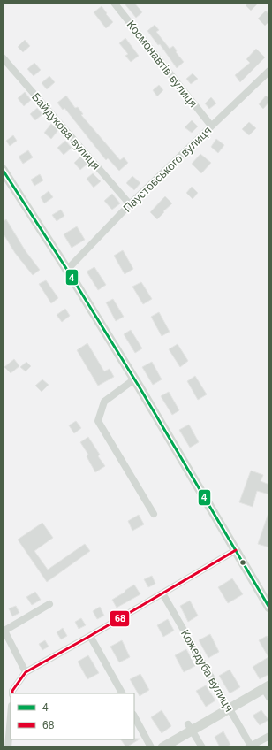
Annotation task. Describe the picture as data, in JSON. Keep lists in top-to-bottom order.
{
  "streets": {
    "street": [
      "Космонавтів вулиця",
      "Байдукова вулиця",
      "Паустовського вулиця",
      "Кожедуба вулиця"
    ]
  },
  "crossings": [
    ["Космонавтів вулиця", "Паустовського вулиця"],
    ["Байдукова вулиця", "Паустовського вулиця"]
  ],
  "lines": ["transit line 4", "transit line 68"],
  "legend": ["4", "68"]
}
